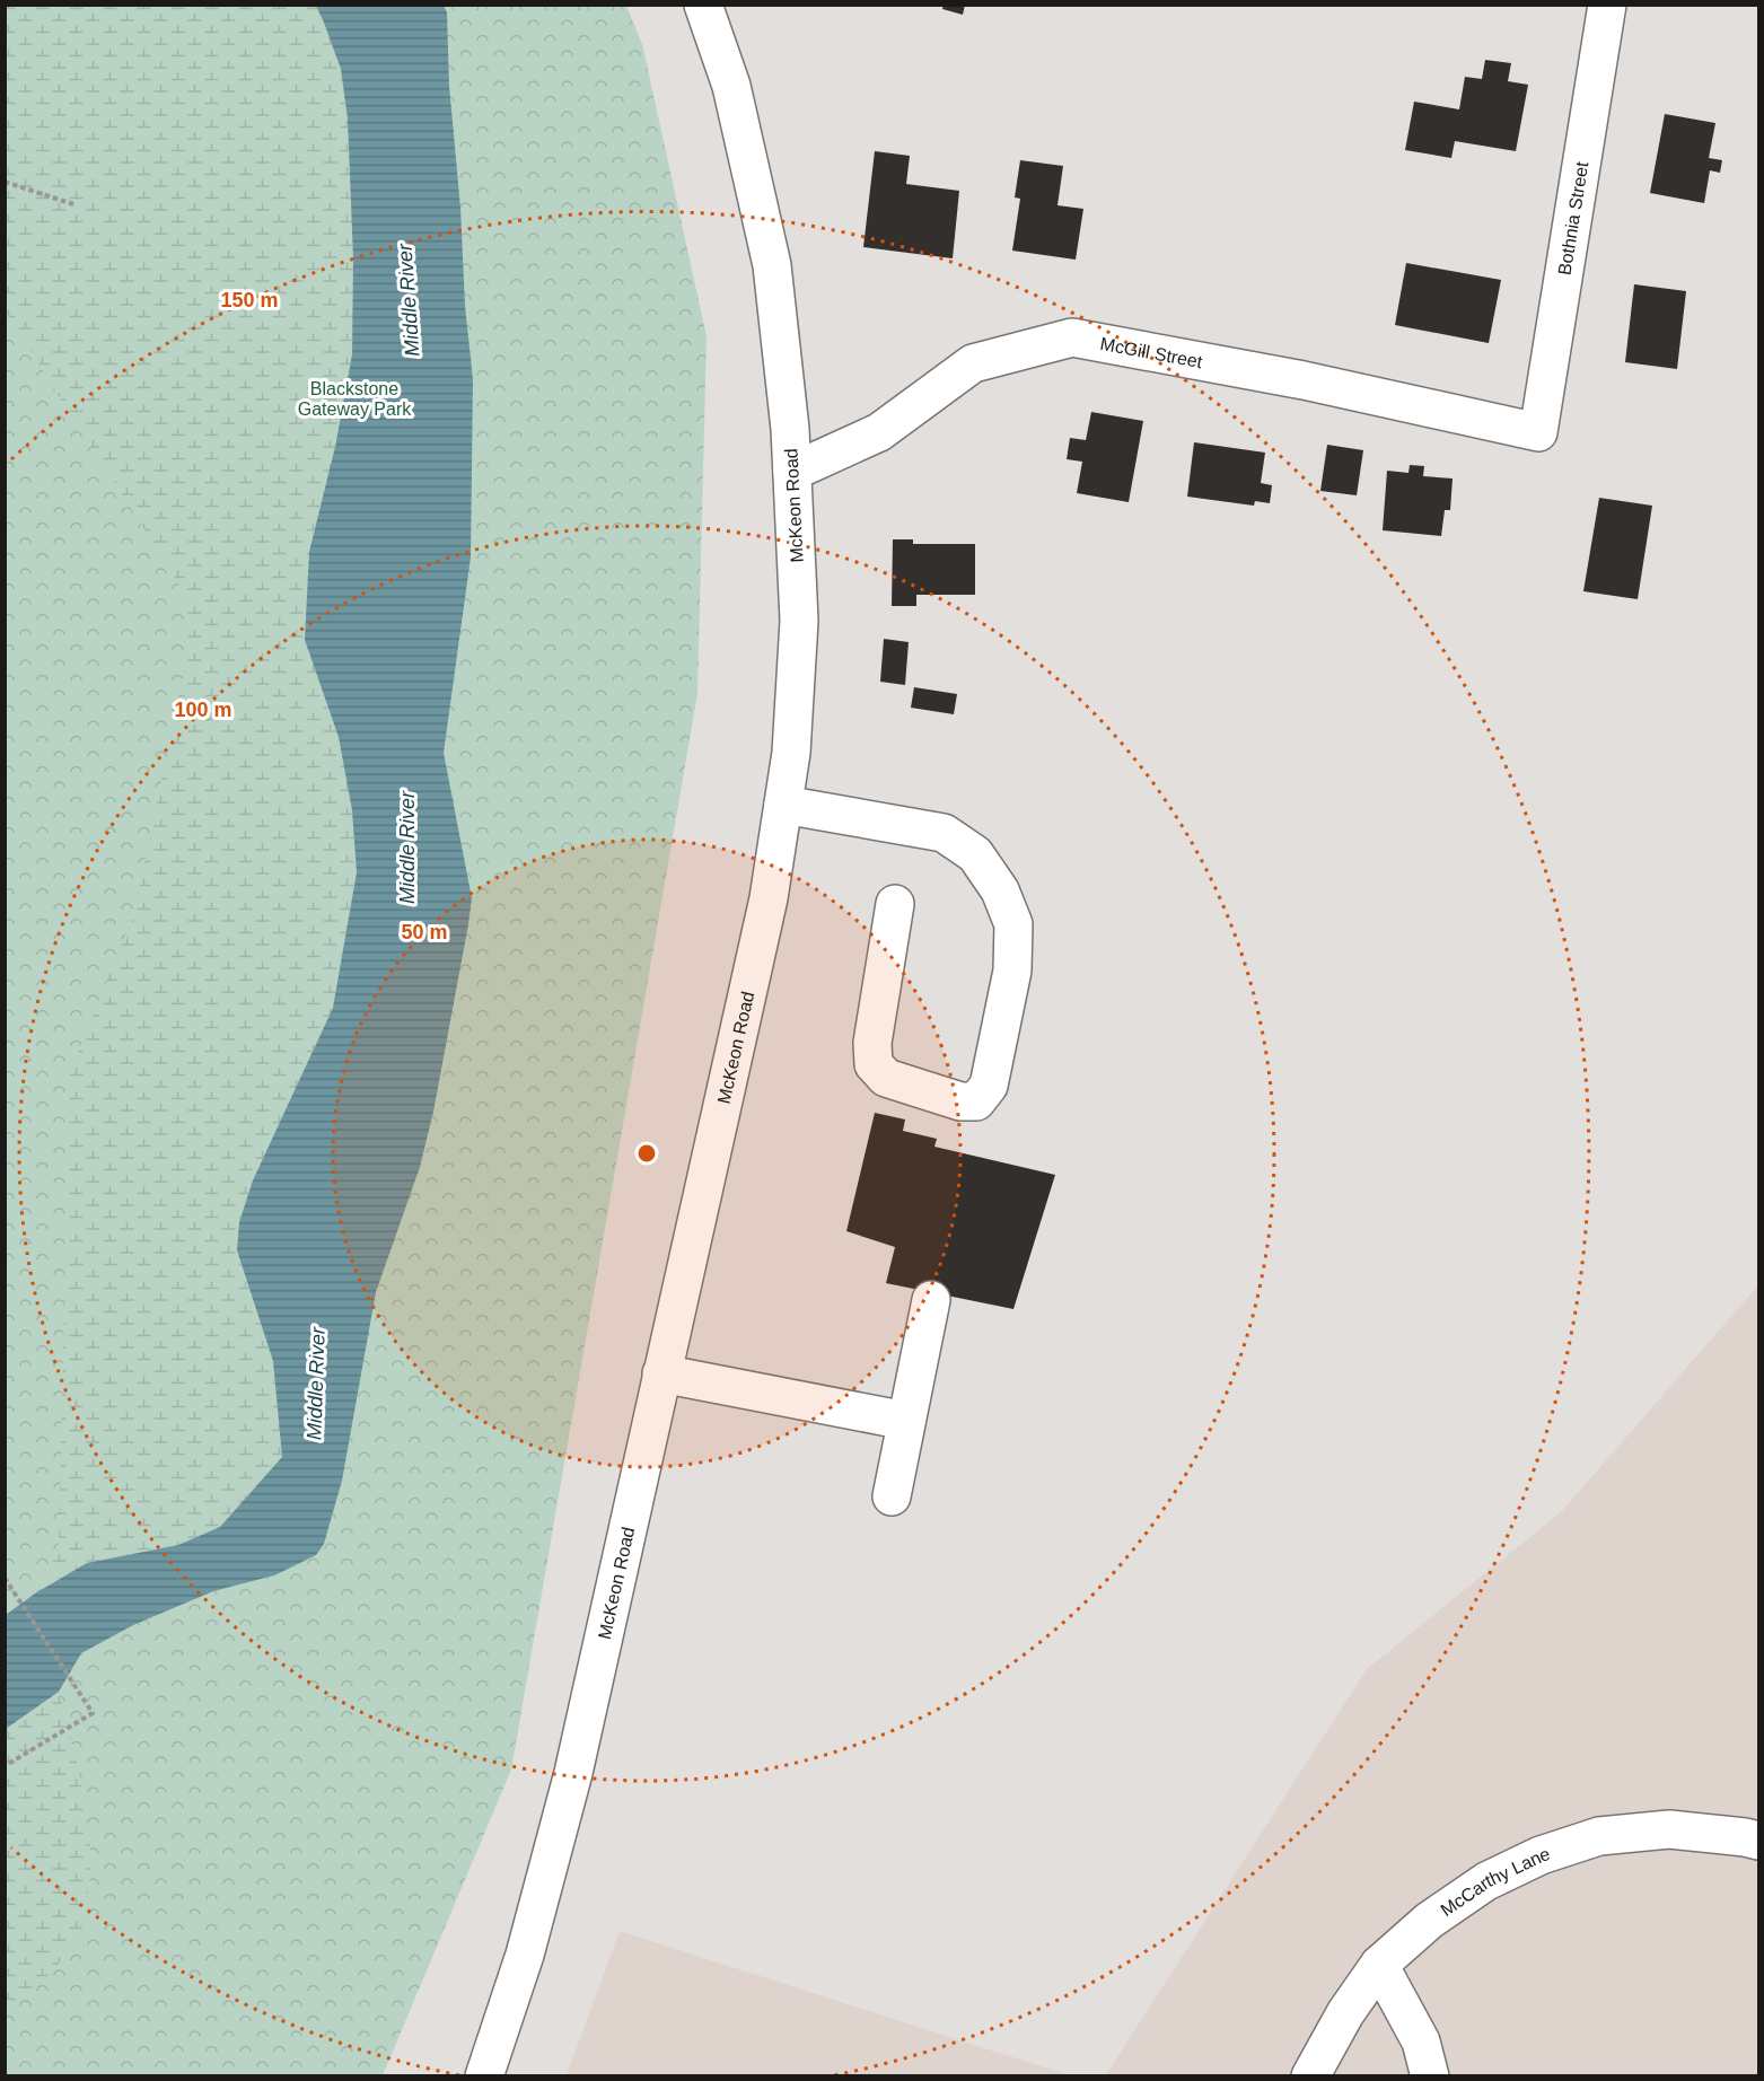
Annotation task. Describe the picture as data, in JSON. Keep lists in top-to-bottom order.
{
  "streets": {
    "main road": [
      "Bothnia Street",
      "McGill Street",
      "McKeon Road",
      "McCarthy Lane"
    ]
  },
  "crossings": [
    ["Bothnia Street", "McGill Street"],
    ["McGill Street", "McKeon Road"]
  ],
  "water": ["Middle River"],
  "parks": ["Blackstone Gateway Park"],
  "rings": ["150 m", "100 m", "50 m"]
}
